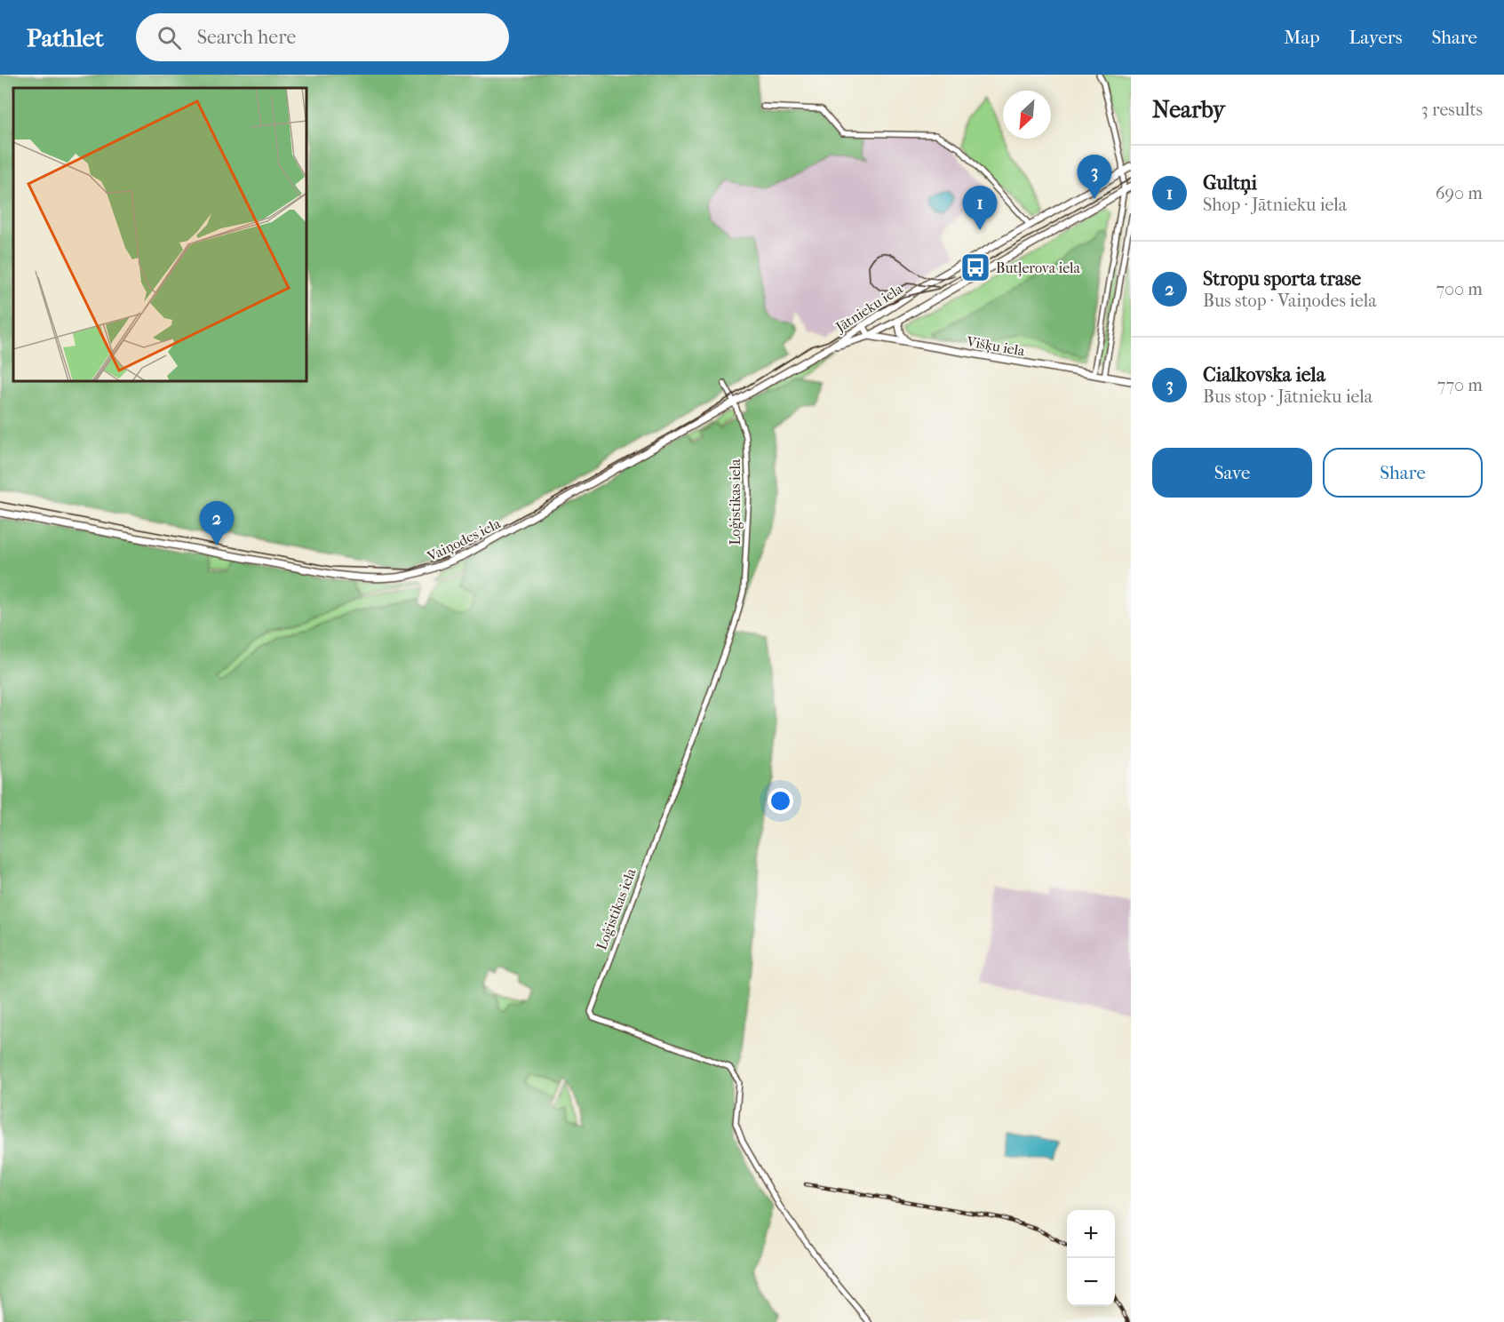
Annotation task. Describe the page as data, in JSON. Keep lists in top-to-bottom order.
{
  "streets": {
    "street": [
      "Jātnieku iela",
      "Višķu iela",
      "Loģistikas iela",
      "Vaiņodes iela"
    ]
  },
  "crossings": [
    ["Jātnieku iela", "Višķu iela"],
    ["Jātnieku iela", "Vaiņodes iela"],
    ["Loģistikas iela", "Vaiņodes iela"]
  ],
  "places": {
    "bus stop": ["Butļerova iela"]
  },
  "north": "bottom left",
  "page": {
    "header": "Pathlet",
    "search": "Search here",
    "nav": ["Map", "Layers", "Share"],
    "heading": ["Nearby", "3 results"],
    "list": [
      {
        "mark": "1",
        "name": "Gultņi",
        "note": "Shop · Jātnieku iela",
        "value": "690 m"
      },
      {
        "mark": "2",
        "name": "Stropu sporta trase",
        "note": "Bus stop · Vaiņodes iela",
        "value": "700 m"
      },
      {
        "mark": "3",
        "name": "Cialkovska iela",
        "note": "Bus stop · Jātnieku iela",
        "value": "770 m"
      }
    ],
    "pins": ["3", "1", "2"],
    "buttons": ["Save", "Share"],
    "map_buttons": ["+", "−"]
  }
}
